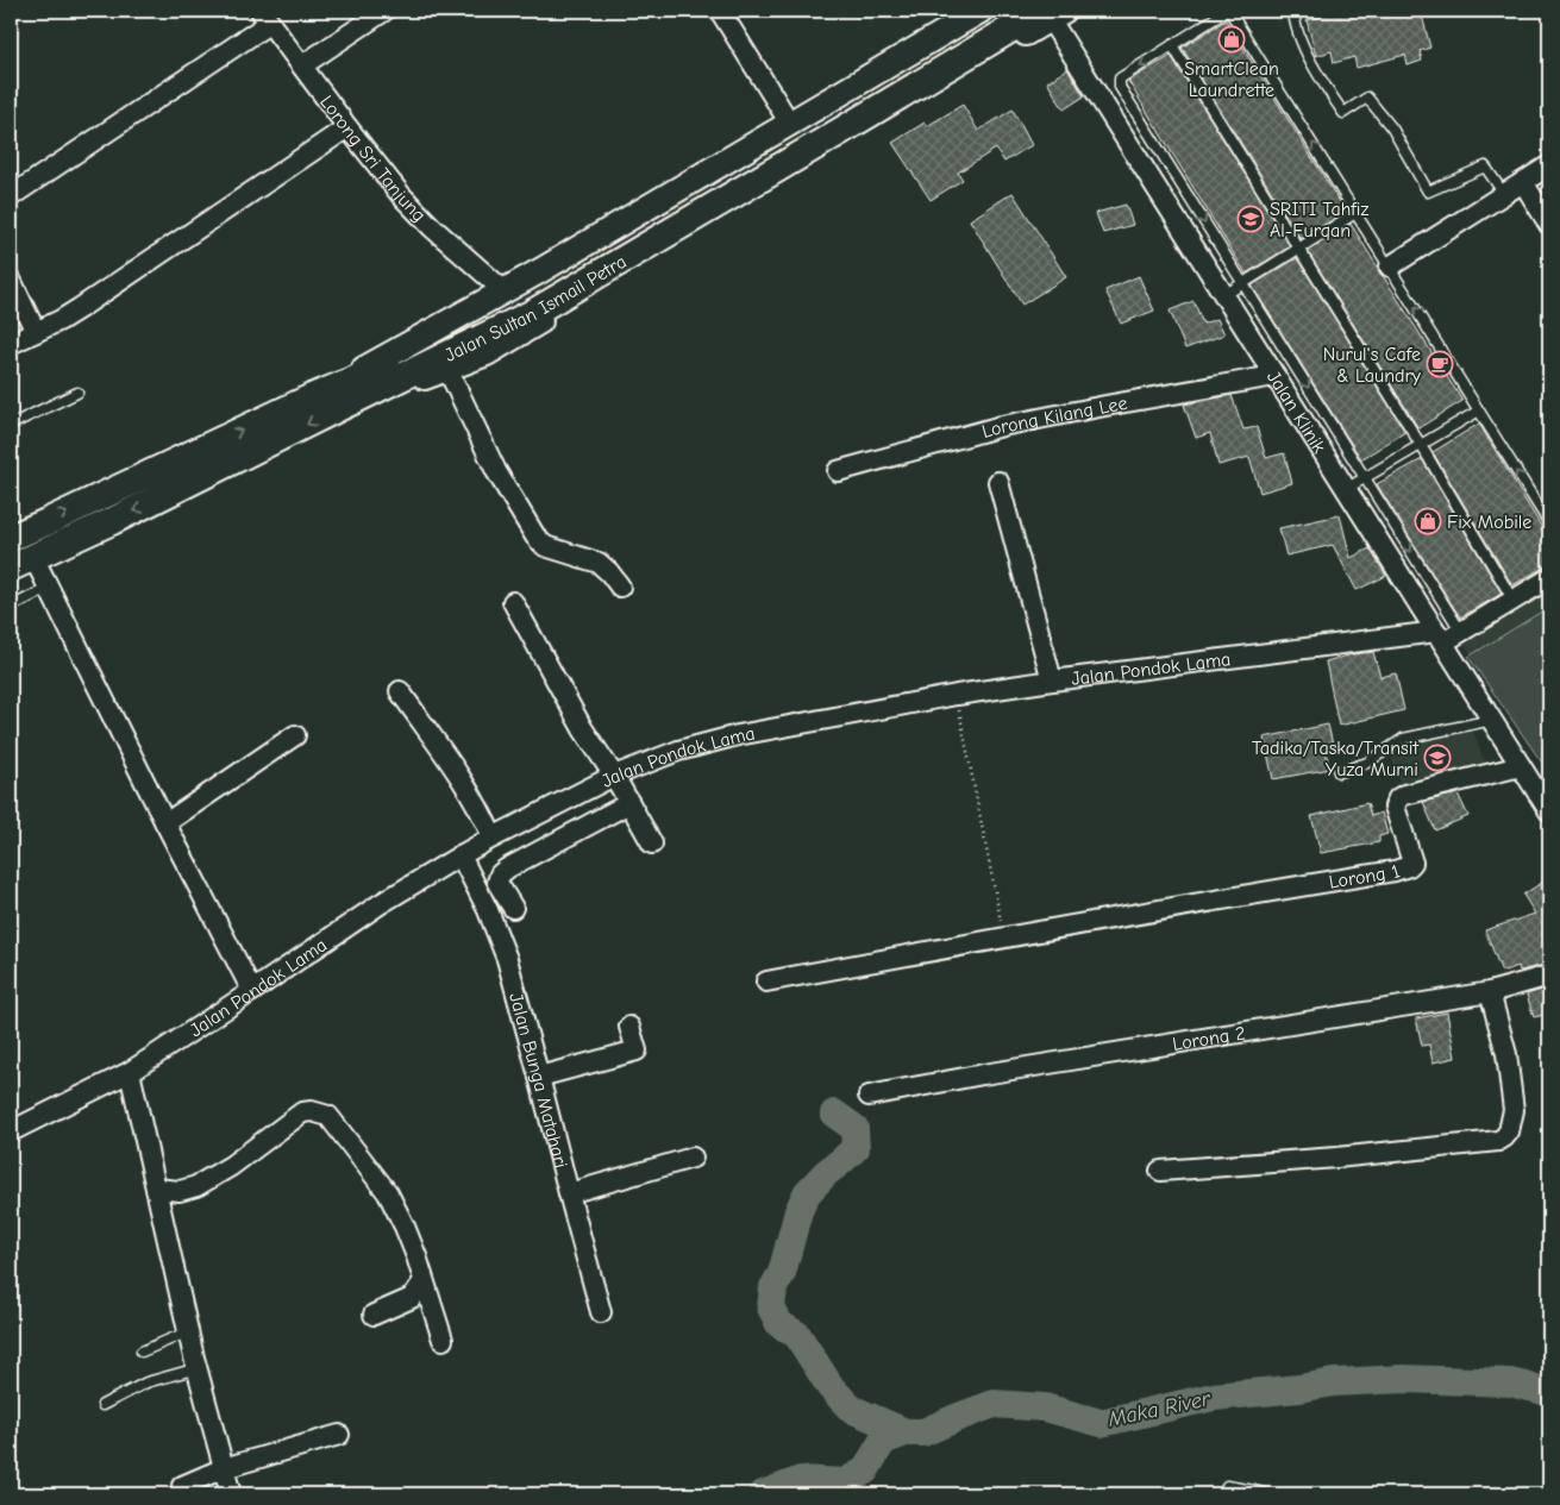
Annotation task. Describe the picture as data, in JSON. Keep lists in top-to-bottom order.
{
  "streets": {
    "main road": ["Jalan Sultan Ismail Petra"],
    "street": [
      "Lorong Sri Tanjung",
      "Jalan Klinik",
      "Lorong Kilang Lee",
      "Jalan Pondok Lama",
      "Lorong 1",
      "Lorong 2",
      "Jalan Bunga Matahari"
    ]
  },
  "crossings": [
    ["Lorong Sri Tanjung", "Jalan Sultan Ismail Petra"],
    ["Jalan Sultan Ismail Petra", "Jalan Klinik"],
    ["Jalan Klinik", "Lorong Kilang Lee"],
    ["Jalan Klinik", "Jalan Pondok Lama"],
    ["Jalan Klinik", "Lorong 1"],
    ["Jalan Pondok Lama", "Jalan Bunga Matahari"]
  ],
  "water": ["Maka River"],
  "places": {
    "shop": ["SmartClean Laundrette", "Fix Mobile"],
    "school or university": ["SRITI Tahfiz Al-Furqan", "Tadika/Taska/Transit Yuza Murni"],
    "cafe": ["Nurul's Cafe & Laundry"]
  }
}
